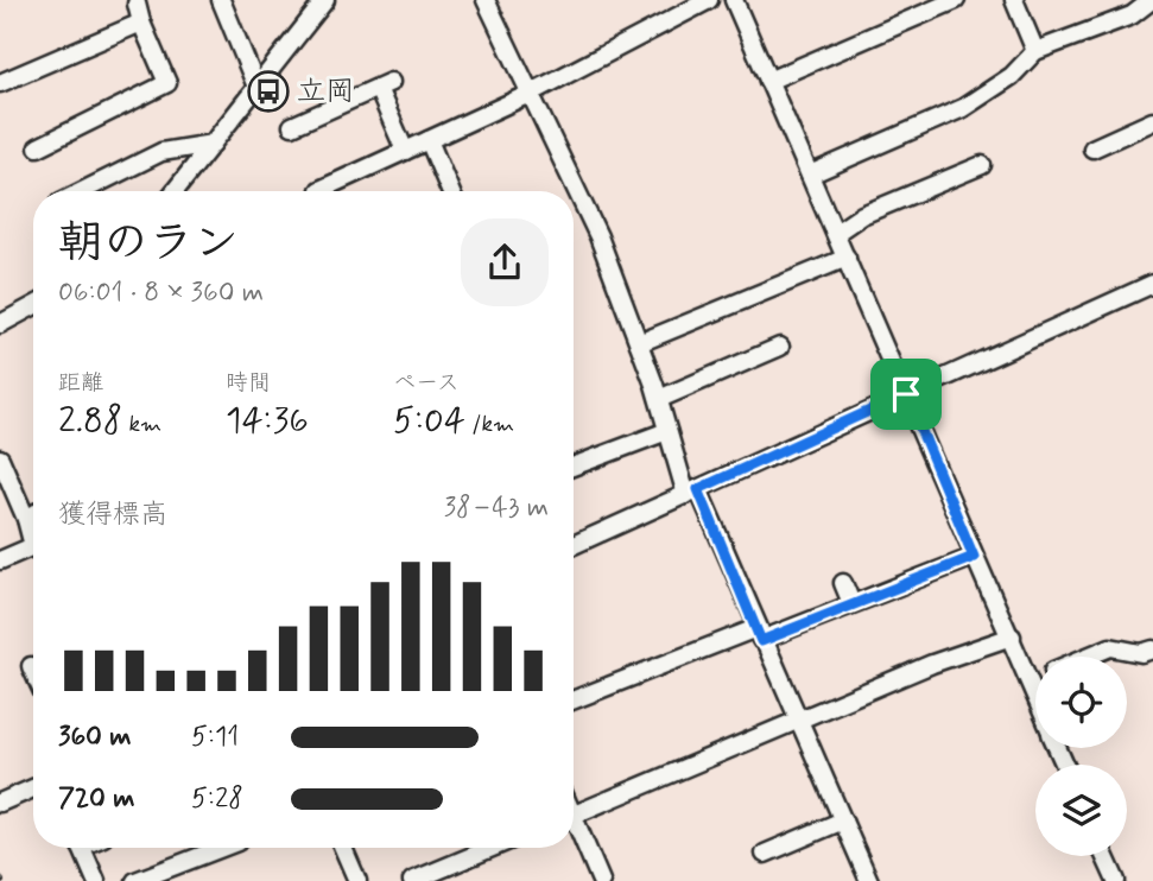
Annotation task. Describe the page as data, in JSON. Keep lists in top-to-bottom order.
{
  "places": {
    "bus stop": ["立岡"]
  },
  "page": {
    "heading": ["朝のラン", "06:01 · 8 × 360 m"],
    "stats": [
      ["距離", "2.88 km"],
      ["時間", "14:36"],
      ["ペース", "5:04 /km"]
    ],
    "chart": ["獲得標高", "38–43 m"],
    "list": [
      {
        "name": "360 m",
        "note": "5:11"
      },
      {
        "name": "720 m",
        "note": "5:28"
      }
    ]
  }
}
